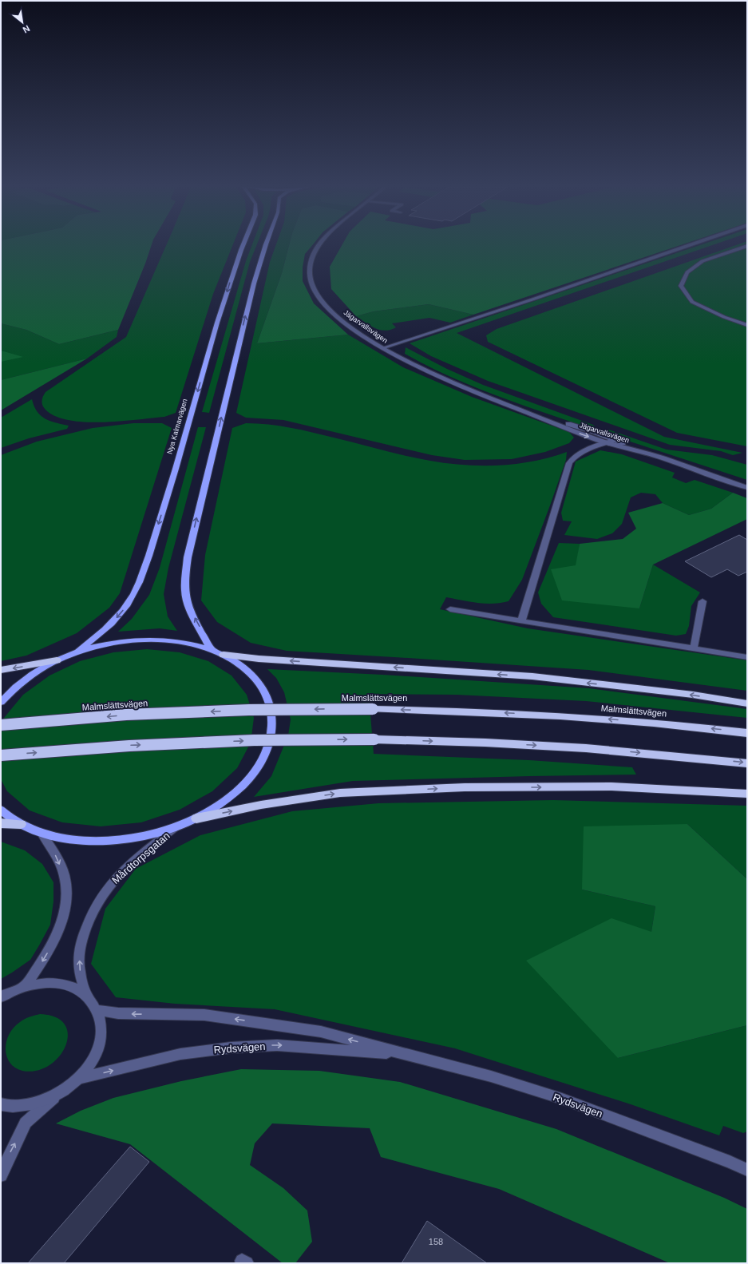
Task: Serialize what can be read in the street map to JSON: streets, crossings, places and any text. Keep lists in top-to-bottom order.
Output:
{
  "streets": {
    "highway": ["Malmslättsvägen"],
    "main road": ["Nya Kalmarvägen"],
    "street": ["Jägarvallsvägen", "Mårdtorpsgatan", "Rydsvägen"]
  },
  "crossings": [
    ["Nya Kalmarvägen", "Mårdtorpsgatan"]
  ],
  "one_way": ["Mårdtorpsgatan"],
  "house_numbers": ["158"],
  "north": "bottom right"
}
